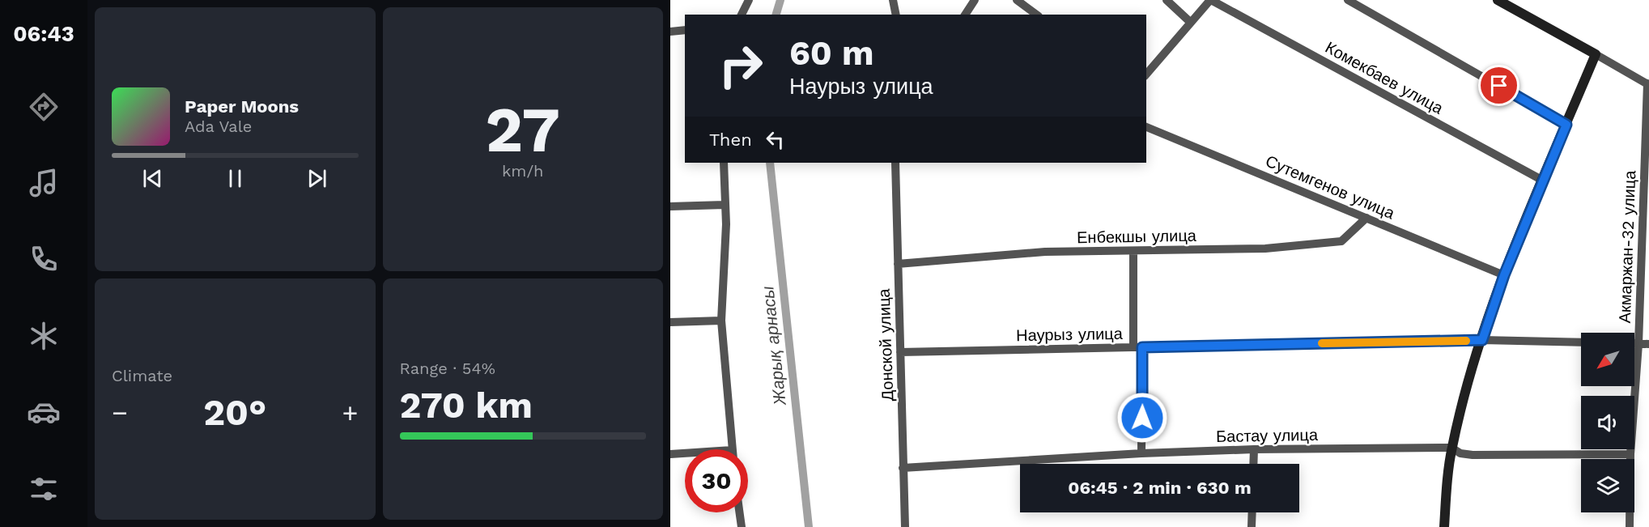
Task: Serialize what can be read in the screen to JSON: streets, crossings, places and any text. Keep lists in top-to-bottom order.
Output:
{
  "streets": {
    "street": [
      "Комекбаев улица",
      "Сутемгенов улица",
      "Енбекшы улица",
      "Акмаржан-32 улица",
      "Наурыз улица",
      "Донской улица",
      "Бастау улица"
    ]
  },
  "crossings": [
    ["Сутемгенов улица", "Енбекшы улица"],
    ["Енбекшы улица", "Донской улица"],
    ["Акмаржан-32 улица", "Бастау улица"],
    ["Наурыз улица", "Донской улица"],
    ["Донской улица", "Бастау улица"]
  ],
  "water": ["Жарық арнасы"],
  "north": "bottom left",
  "page": {
    "tabs": "06:43",
    "tile": [
      ["27", "km/h"],
      "Climate",
      ["Range · 54%", "270 km"]
    ],
    "turn": ["60 m", "Наурыз улица"],
    "song": ["Paper Moons", "Ada Vale"],
    "then": "Then",
    "heat": ["−", "20°", "+"],
    "limit": "30",
    "trip": "06:45 · 2 min · 630 m"
  }
}
